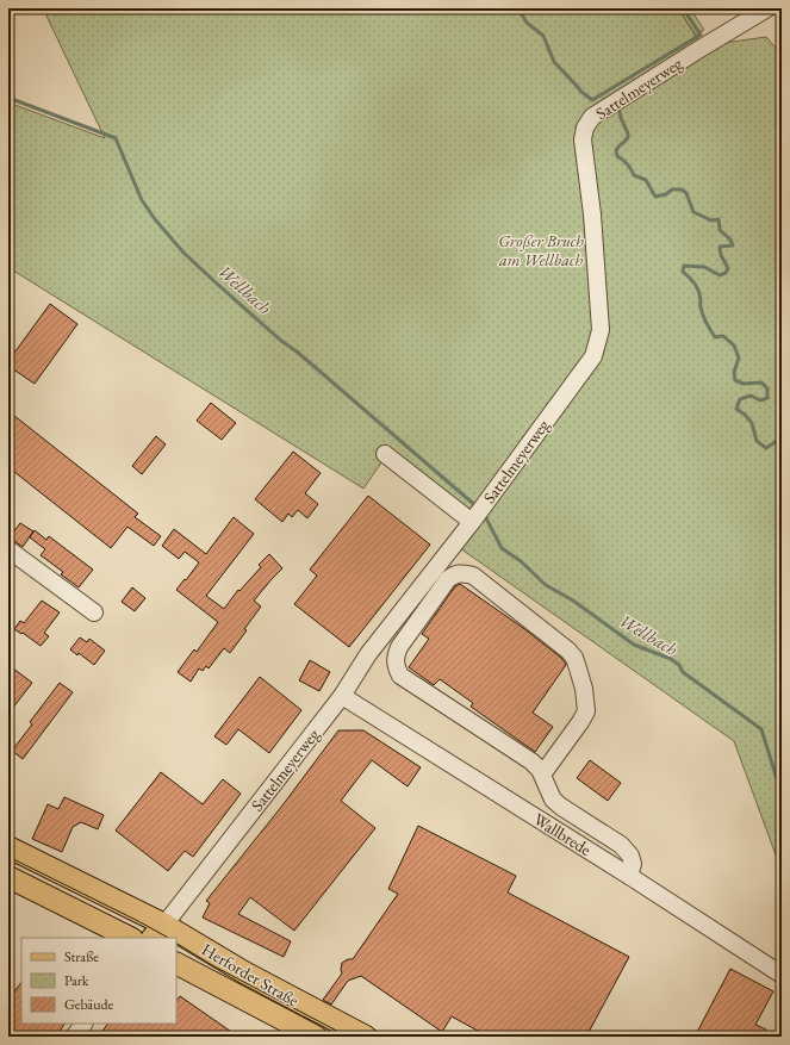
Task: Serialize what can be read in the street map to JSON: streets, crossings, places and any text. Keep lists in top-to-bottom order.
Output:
{
  "streets": {
    "main road": ["Herforder Straße"],
    "street": ["Sattelmeyerweg", "Wallbrede"]
  },
  "crossings": [
    ["Sattelmeyerweg", "Wallbrede"],
    ["Sattelmeyerweg", "Herforder Straße"]
  ],
  "water": ["Wellbach"],
  "parks": ["Großer Bruch am Wellbach"],
  "legend": ["Straße", "Park", "Gebäude"]
}
